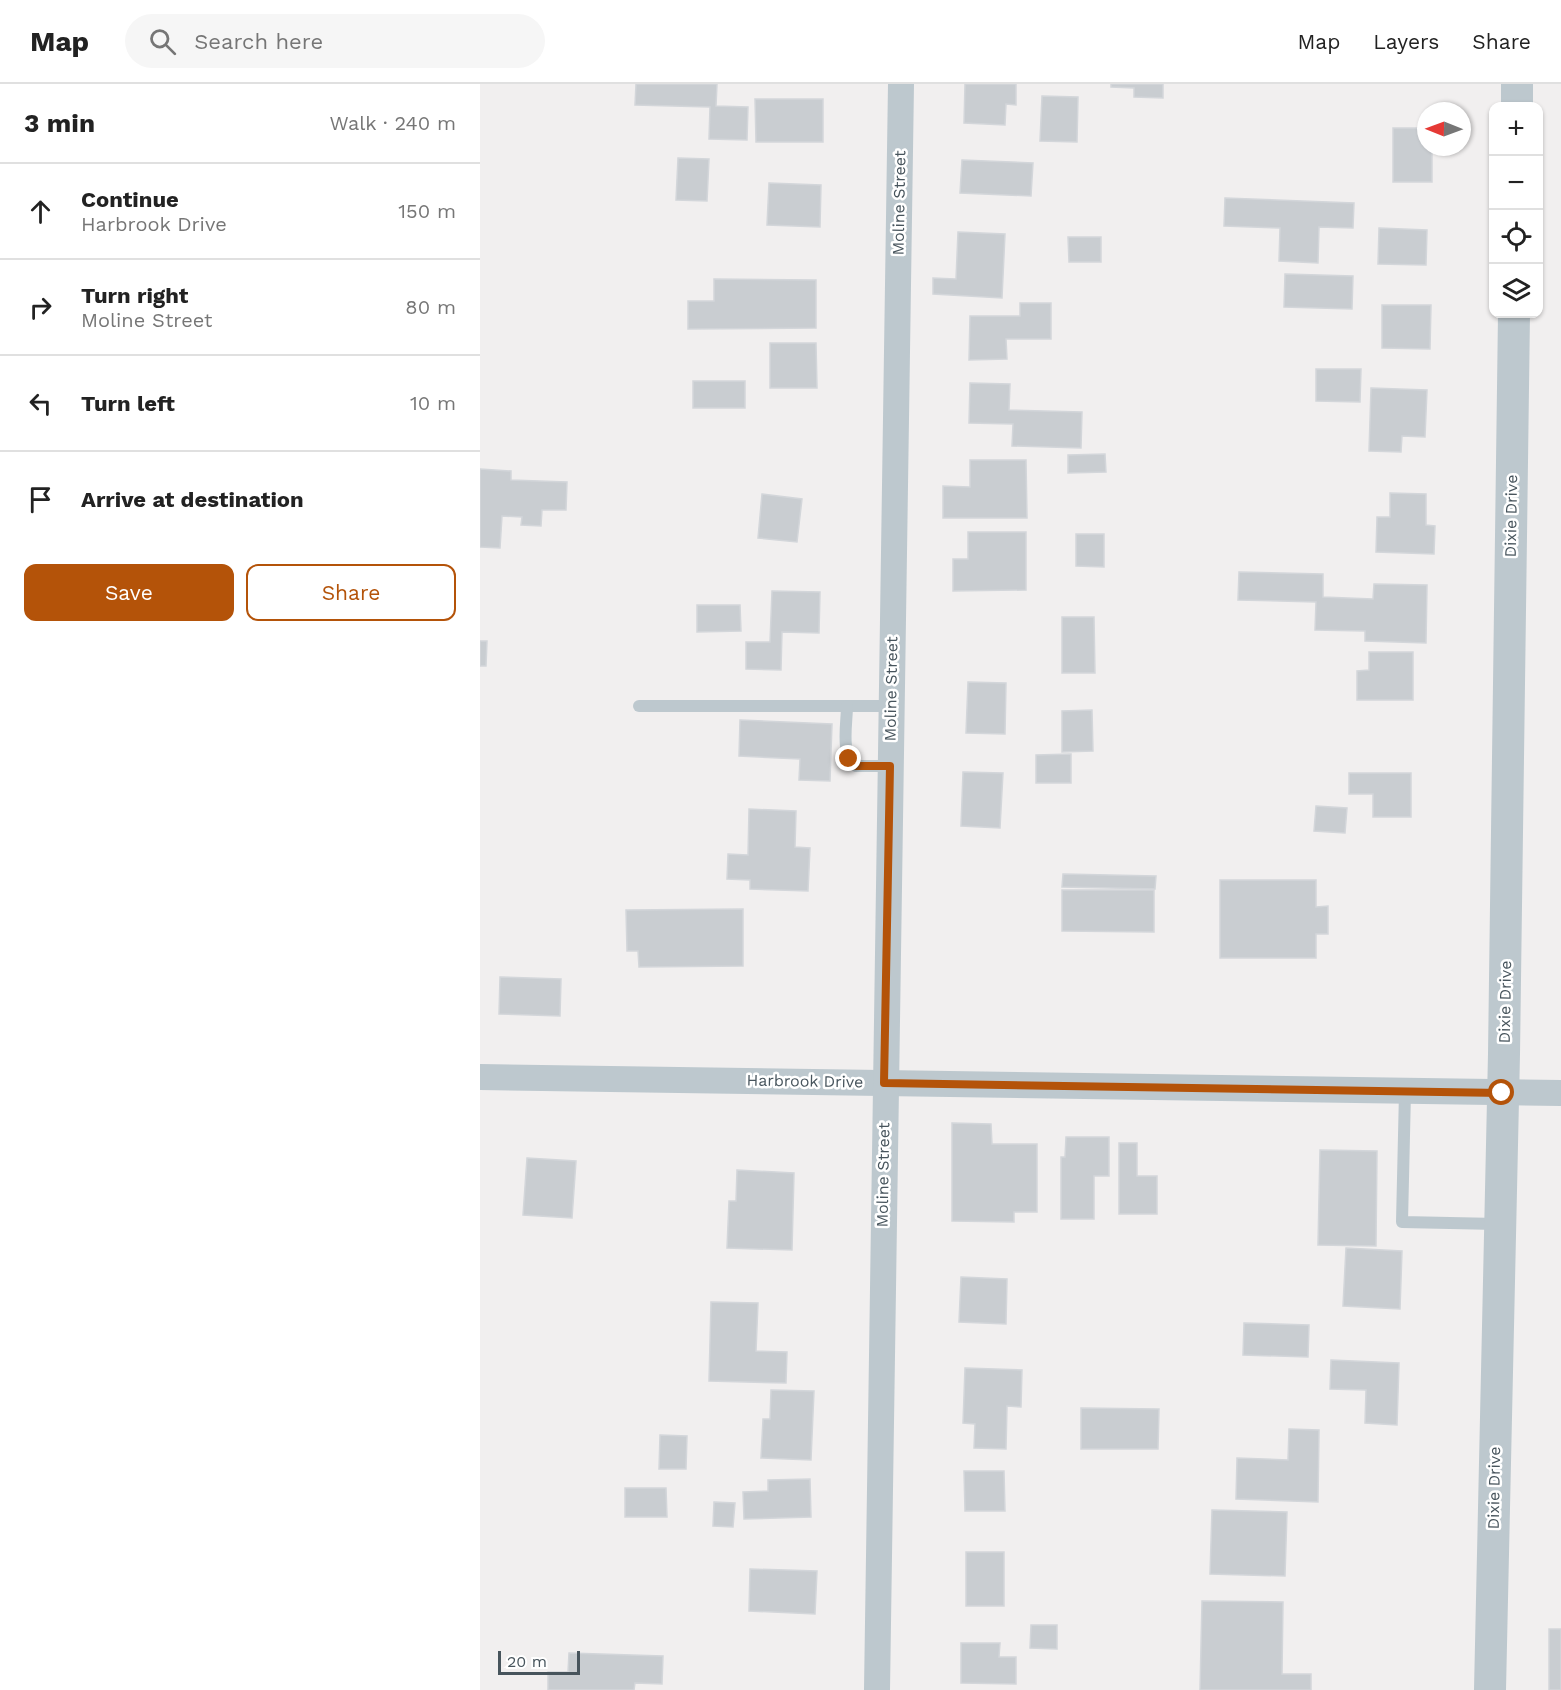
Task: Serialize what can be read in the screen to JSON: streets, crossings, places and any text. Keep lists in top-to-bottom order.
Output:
{
  "streets": {
    "street": ["Moline Street", "Dixie Drive", "Harbrook Drive"]
  },
  "crossings": [
    ["Moline Street", "Harbrook Drive"],
    ["Dixie Drive", "Harbrook Drive"]
  ],
  "scale_bar": "20 m",
  "north": "left",
  "page": {
    "header": "Map",
    "search": "Search here",
    "nav": ["Map", "Layers", "Share"],
    "heading": ["3 min", "Walk · 240 m"],
    "map_buttons": ["+", "−"],
    "list": [
      ["Continue", "Harbrook Drive", "150 m"],
      ["Turn right", "Moline Street", "80 m"],
      ["Turn left", "10 m"],
      "Arrive at destination"
    ],
    "buttons": ["Save", "Share"],
    "scale": "20 m"
  }
}
